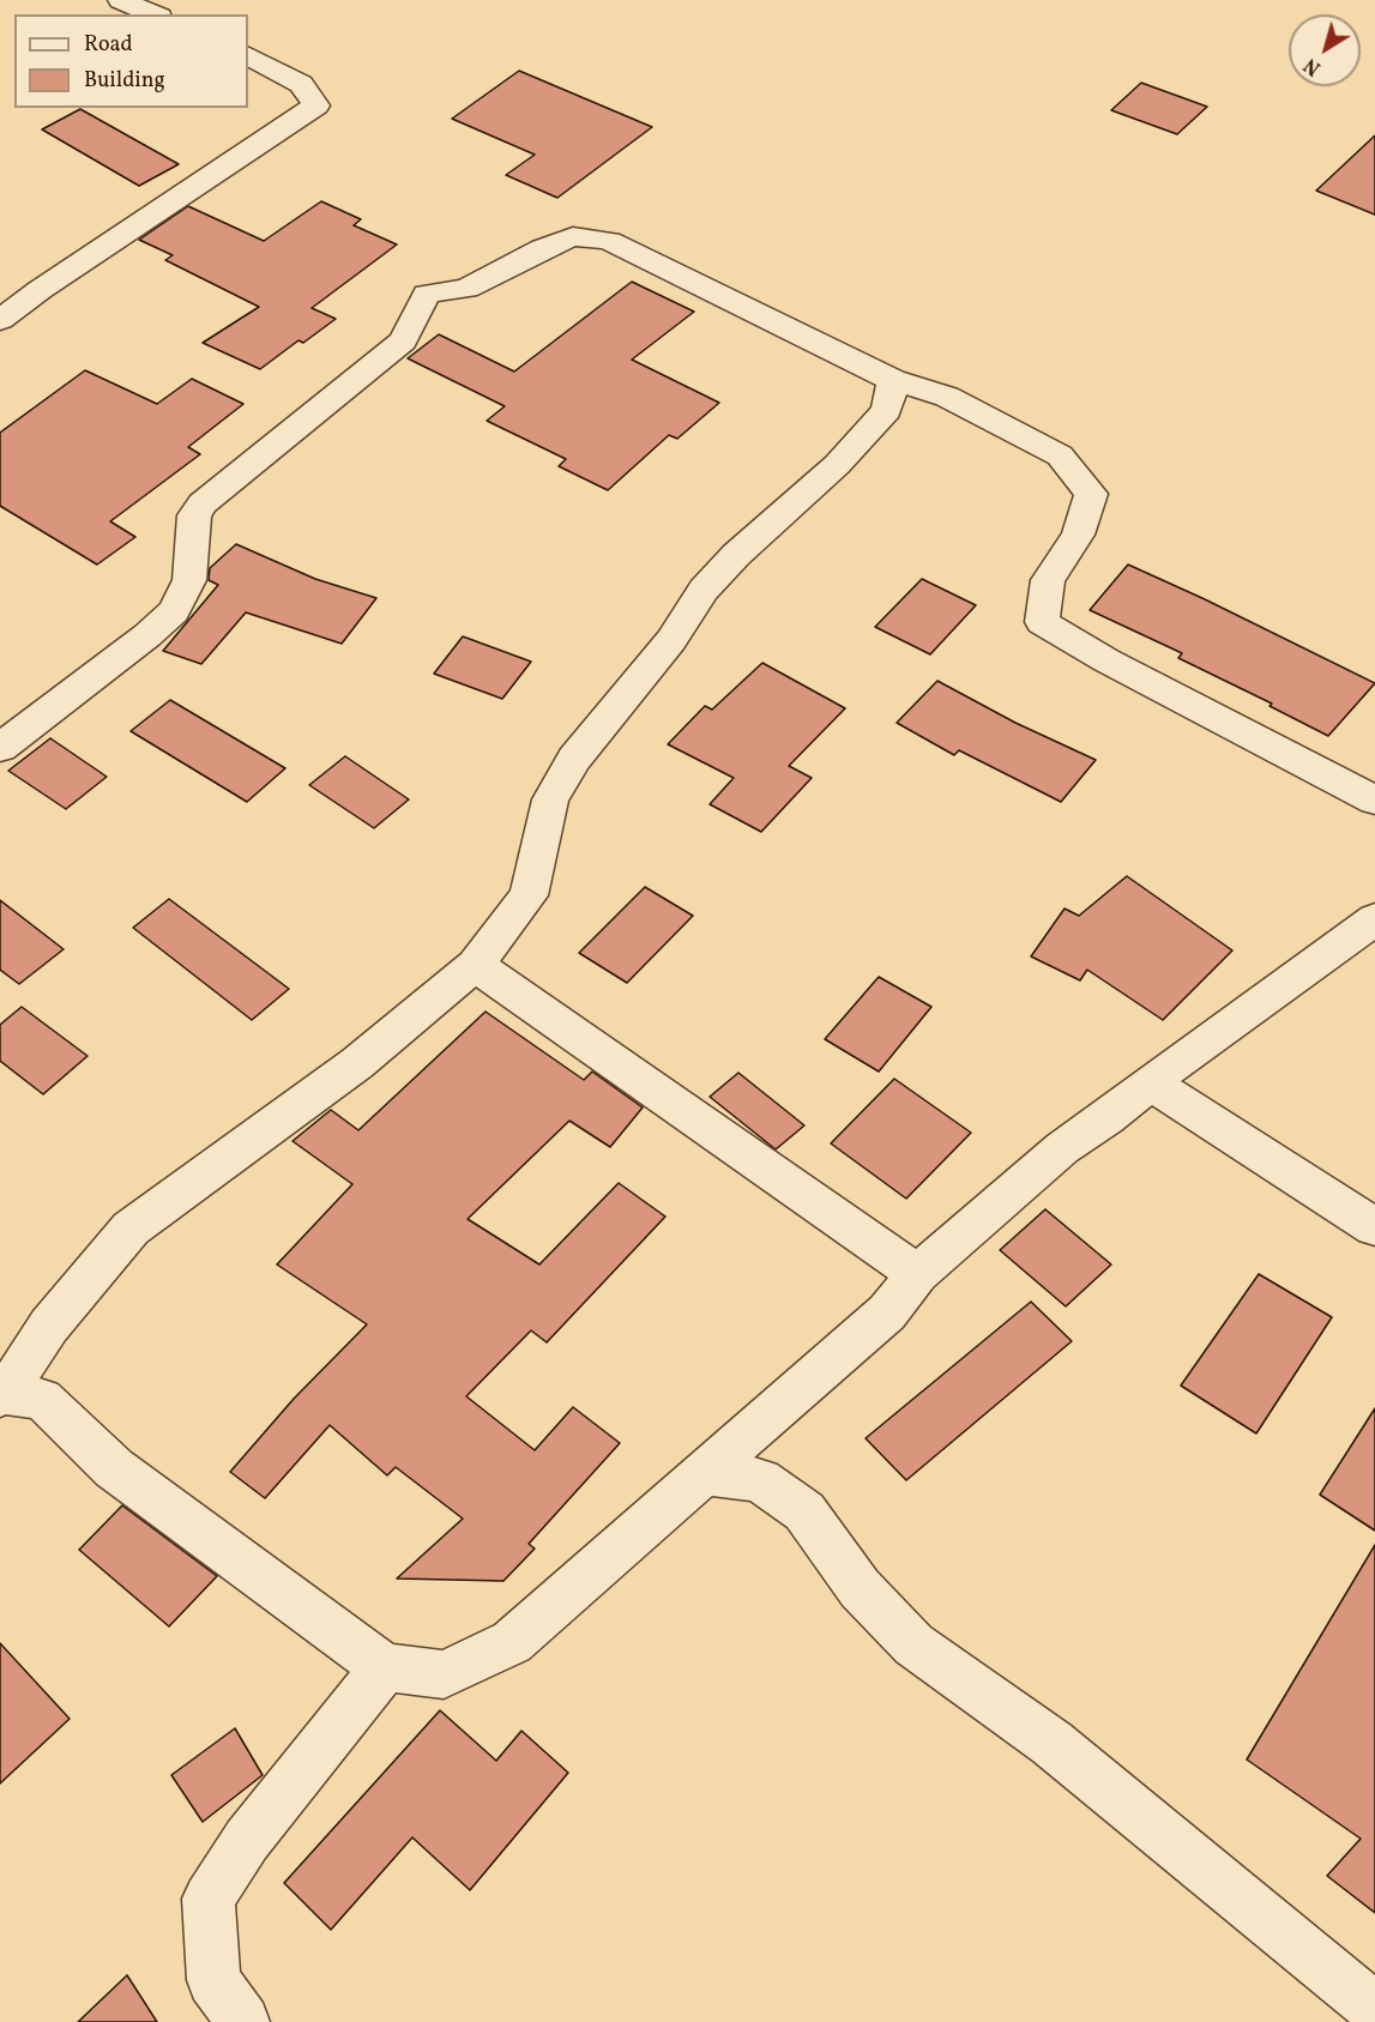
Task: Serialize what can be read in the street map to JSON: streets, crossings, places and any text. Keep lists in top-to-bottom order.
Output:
{
  "legend": ["Road", "Building"],
  "north": "bottom left"
}
